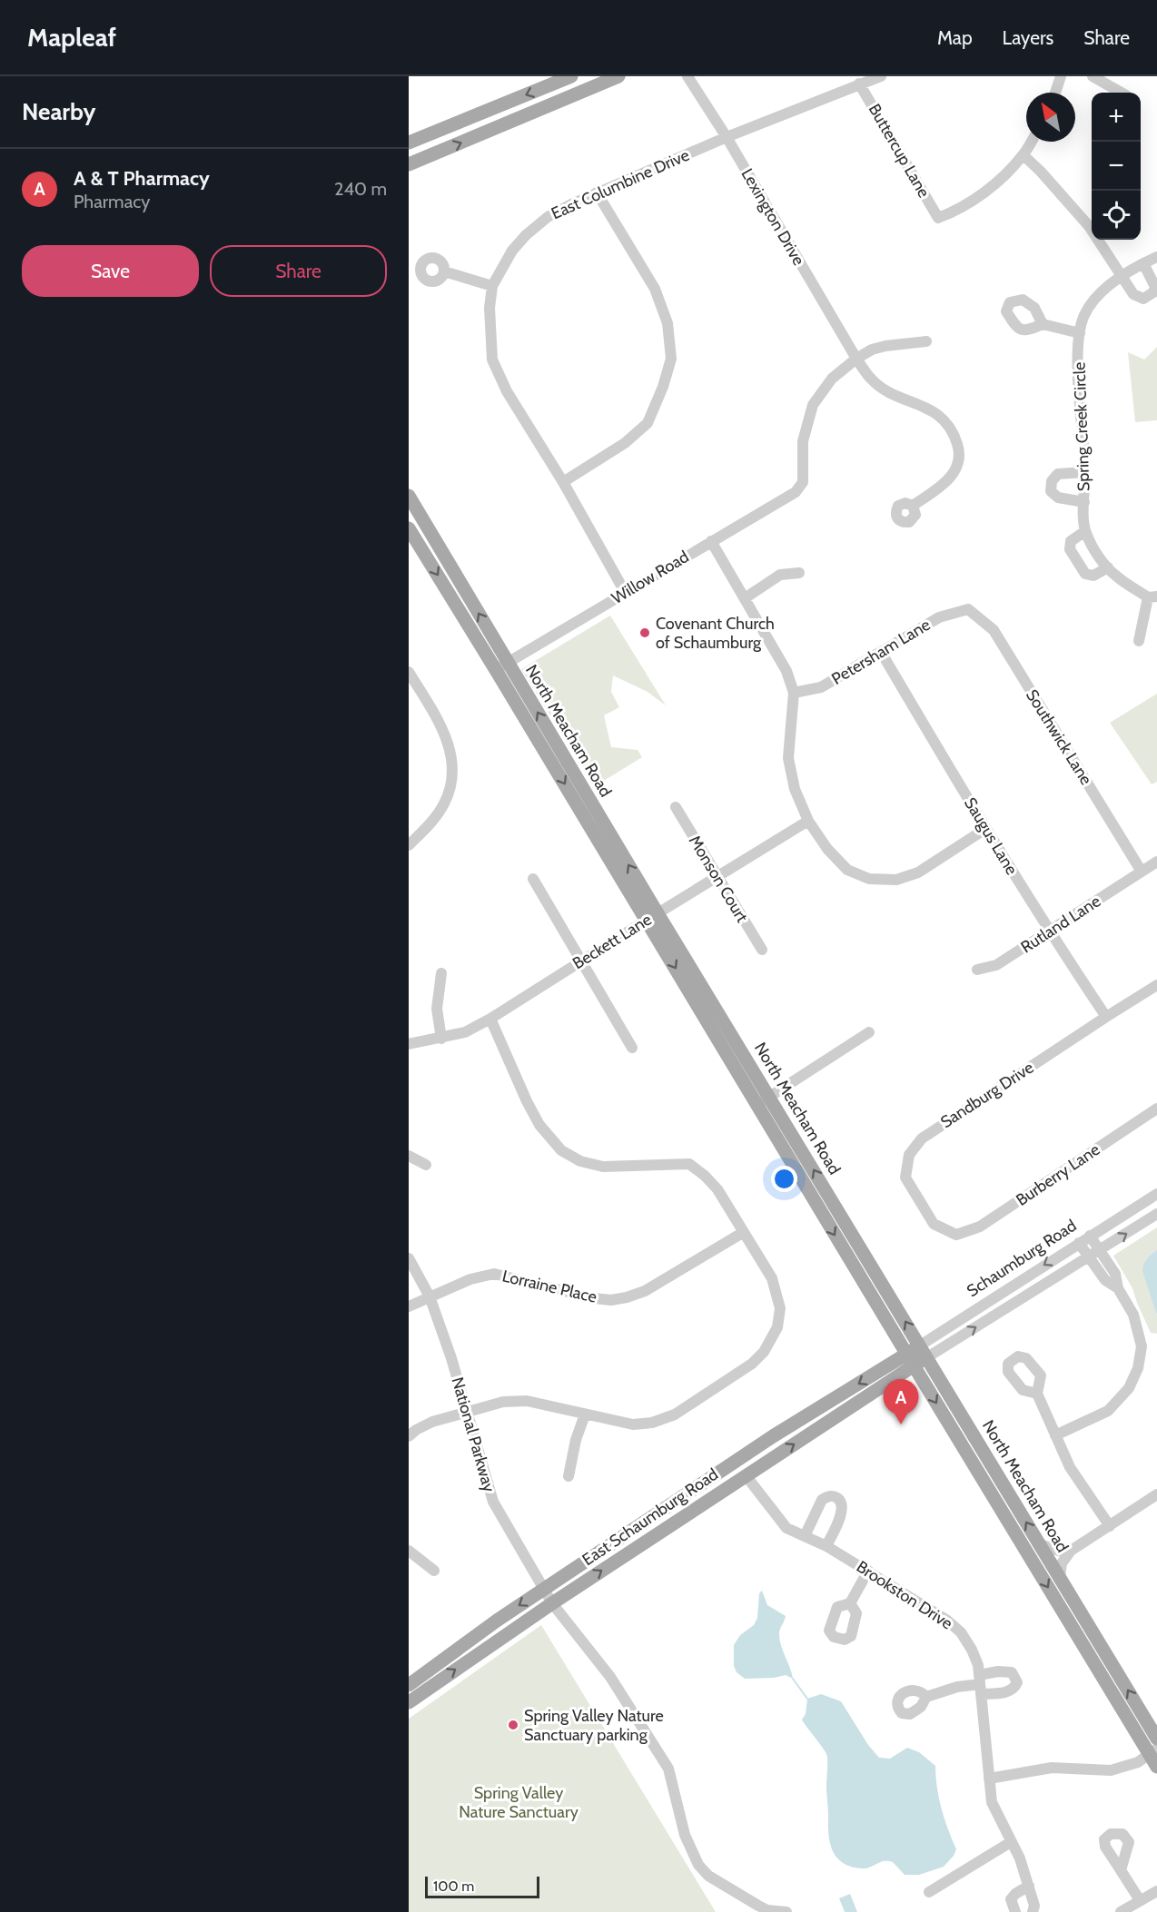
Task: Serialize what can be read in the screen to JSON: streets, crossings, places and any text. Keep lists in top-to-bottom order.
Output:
{
  "streets": {
    "main road": ["North Meacham Road", "Schaumburg Road", "East Schaumburg Road"],
    "street": [
      "Buttercup Lane",
      "East Columbine Drive",
      "Lexington Drive",
      "Spring Creek Circle",
      "Willow Road",
      "Petersham Lane",
      "Southwick Lane",
      "Saugus Lane",
      "Monson Court",
      "Rutland Lane",
      "Beckett Lane",
      "Sandburg Drive",
      "Burberry Lane",
      "Lorraine Place",
      "National Parkway",
      "Brookston Drive"
    ]
  },
  "crossings": [
    ["Buttercup Lane", "East Columbine Drive"],
    ["East Columbine Drive", "Lexington Drive"],
    ["East Columbine Drive", "Willow Road"],
    ["Lexington Drive", "Willow Road"],
    ["Willow Road", "North Meacham Road"],
    ["Petersham Lane", "Southwick Lane"],
    ["Petersham Lane", "Saugus Lane"],
    ["North Meacham Road", "Beckett Lane"],
    ["North Meacham Road", "Schaumburg Road"],
    ["North Meacham Road", "East Schaumburg Road"],
    ["Southwick Lane", "Rutland Lane"],
    ["Saugus Lane", "Rutland Lane"],
    ["Saugus Lane", "Sandburg Drive"],
    ["Monson Court", "Beckett Lane"],
    ["Sandburg Drive", "Burberry Lane"],
    ["Schaumburg Road", "East Schaumburg Road"],
    ["Lorraine Place", "National Parkway"],
    ["National Parkway", "East Schaumburg Road"],
    ["East Schaumburg Road", "Brookston Drive"]
  ],
  "parks": ["Spring Valley Nature Sanctuary"],
  "places": ["Covenant Church of Schaumburg", "Spring Valley Nature Sanctuary parking"],
  "scale_bar": "100 m",
  "north": "top left",
  "page": {
    "header": "Mapleaf",
    "nav": ["Map", "Layers", "Share"],
    "heading": "Nearby",
    "map_buttons": ["+", "−"],
    "list": [
      {
        "mark": "A",
        "name": "A & T Pharmacy",
        "note": "Pharmacy",
        "value": "240 m"
      }
    ],
    "buttons": ["Save", "Share"],
    "pins": "A",
    "scale": "100 m"
  }
}
